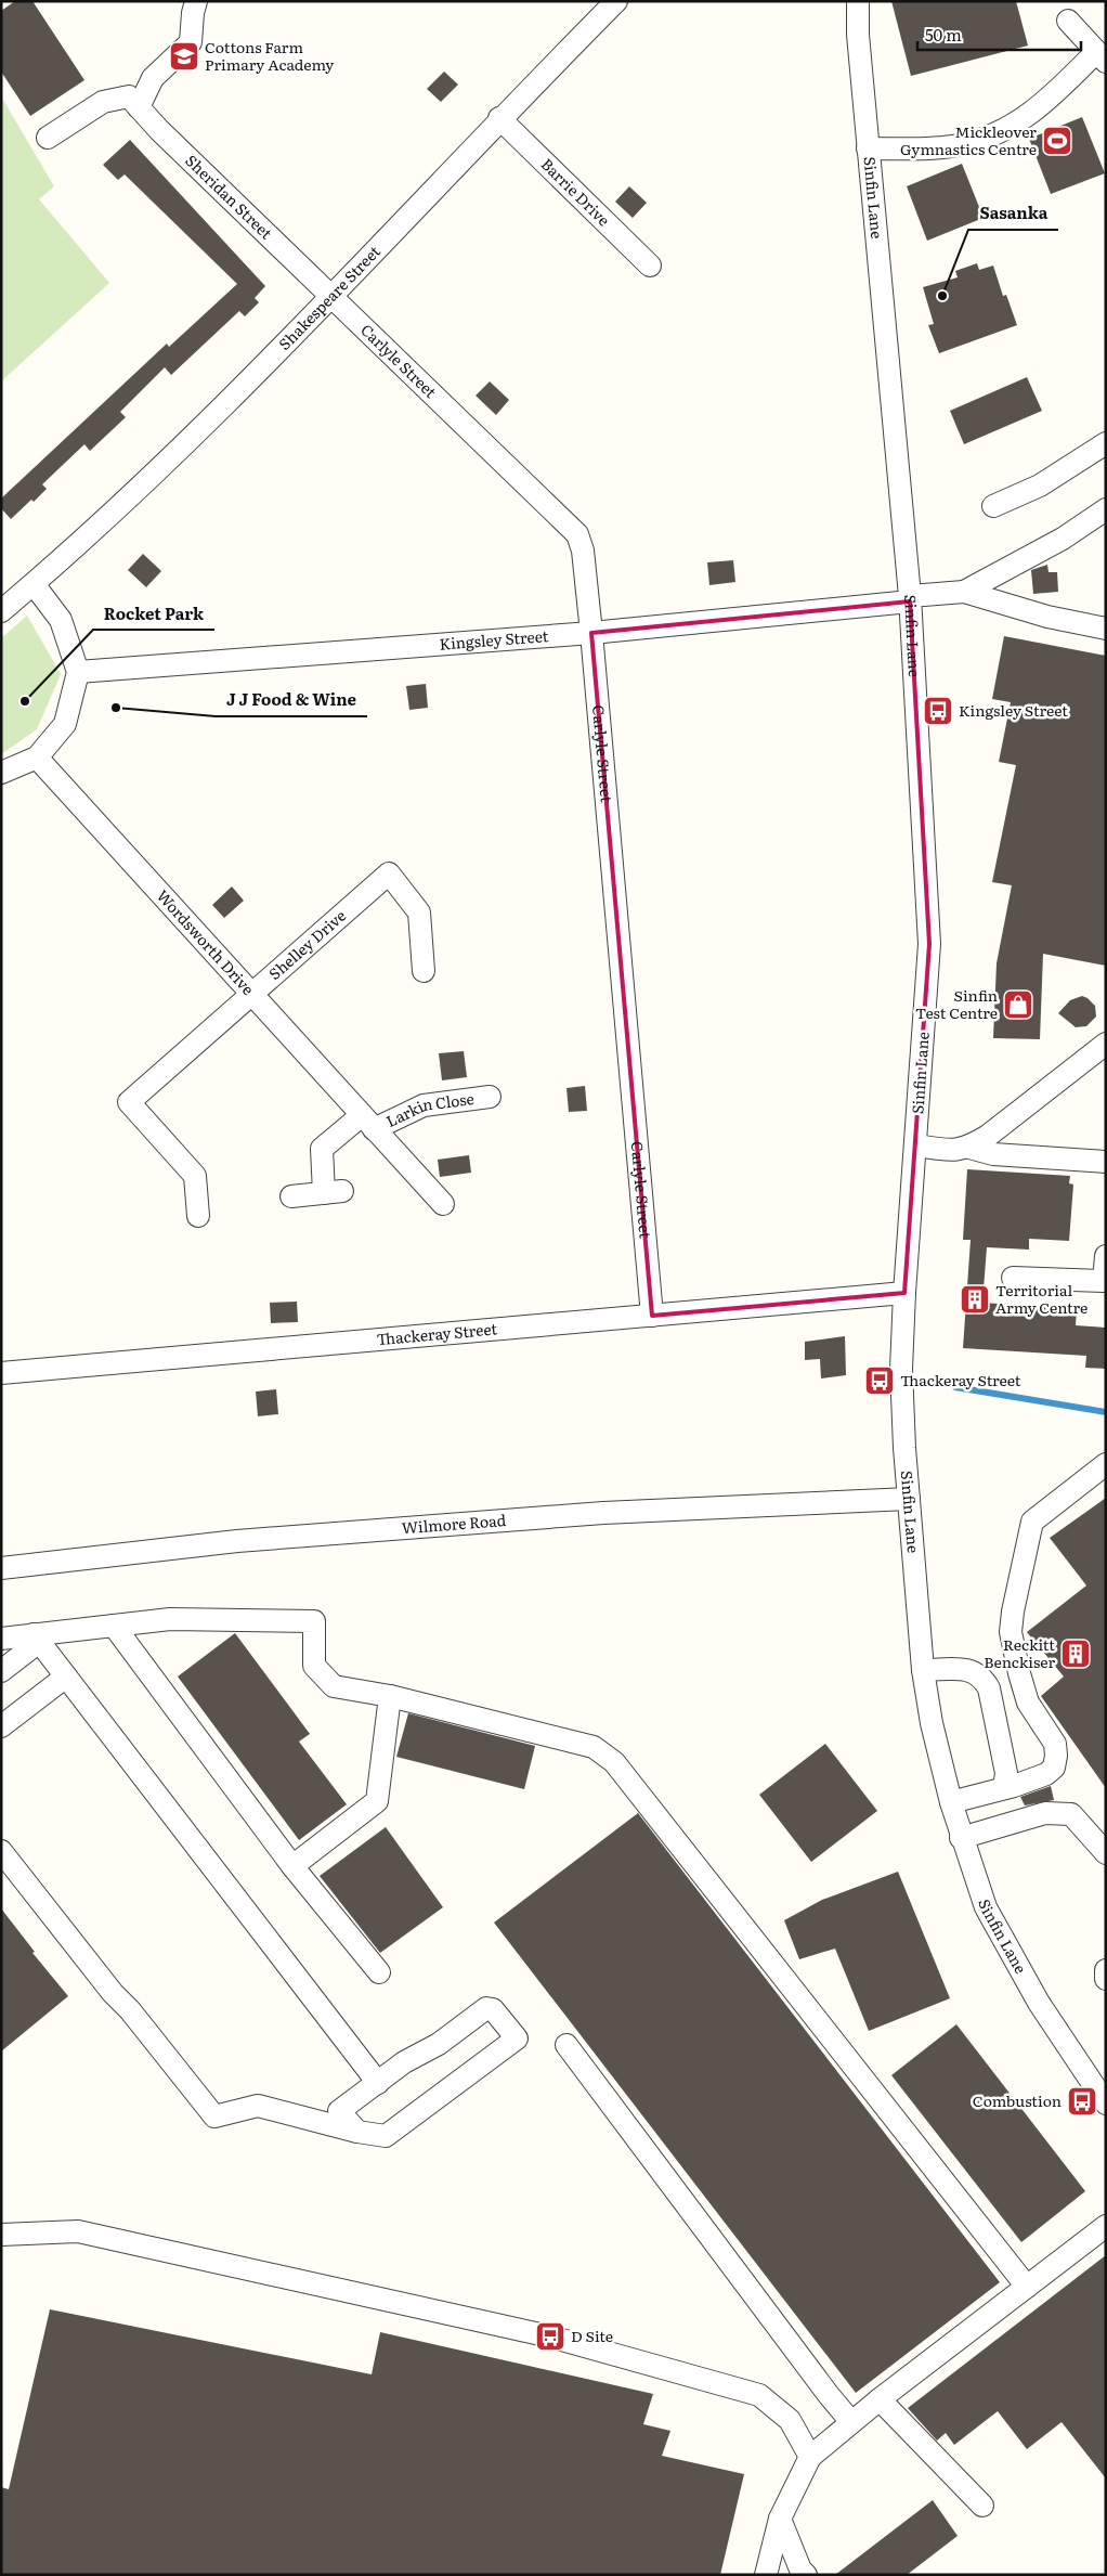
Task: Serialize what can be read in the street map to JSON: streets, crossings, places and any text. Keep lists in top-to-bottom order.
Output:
{
  "streets": {
    "street": [
      "Barrie Drive",
      "Sheridan Street",
      "Sinfin Lane",
      "Shakespeare Street",
      "Carlyle Street",
      "Kingsley Street",
      "Wordsworth Drive",
      "Shelley Drive",
      "Larkin Close",
      "Thackeray Street",
      "Wilmore Road"
    ]
  },
  "crossings": [
    ["Barrie Drive", "Shakespeare Street"],
    ["Sheridan Street", "Shakespeare Street"],
    ["Sheridan Street", "Carlyle Street"],
    ["Sinfin Lane", "Kingsley Street"],
    ["Sinfin Lane", "Thackeray Street"],
    ["Sinfin Lane", "Wilmore Road"],
    ["Shakespeare Street", "Carlyle Street"],
    ["Carlyle Street", "Kingsley Street"],
    ["Carlyle Street", "Thackeray Street"],
    ["Wordsworth Drive", "Shelley Drive"],
    ["Wordsworth Drive", "Larkin Close"]
  ],
  "places": {
    "school or university": ["Cottons Farm Primary Academy"],
    "sports": ["Mickleover Gymnastics Centre"],
    "other": ["Sasanka", "Rocket Park", "J J Food & Wine"],
    "bus stop": [
      "Kingsley Street",
      "Thackeray Street",
      "Combustion",
      "D Site"
    ],
    "shop": ["Sinfin Test Centre"],
    "building": ["Territorial Army Centre", "Reckitt Benckiser"]
  },
  "scale_bar": "50 m"
}
